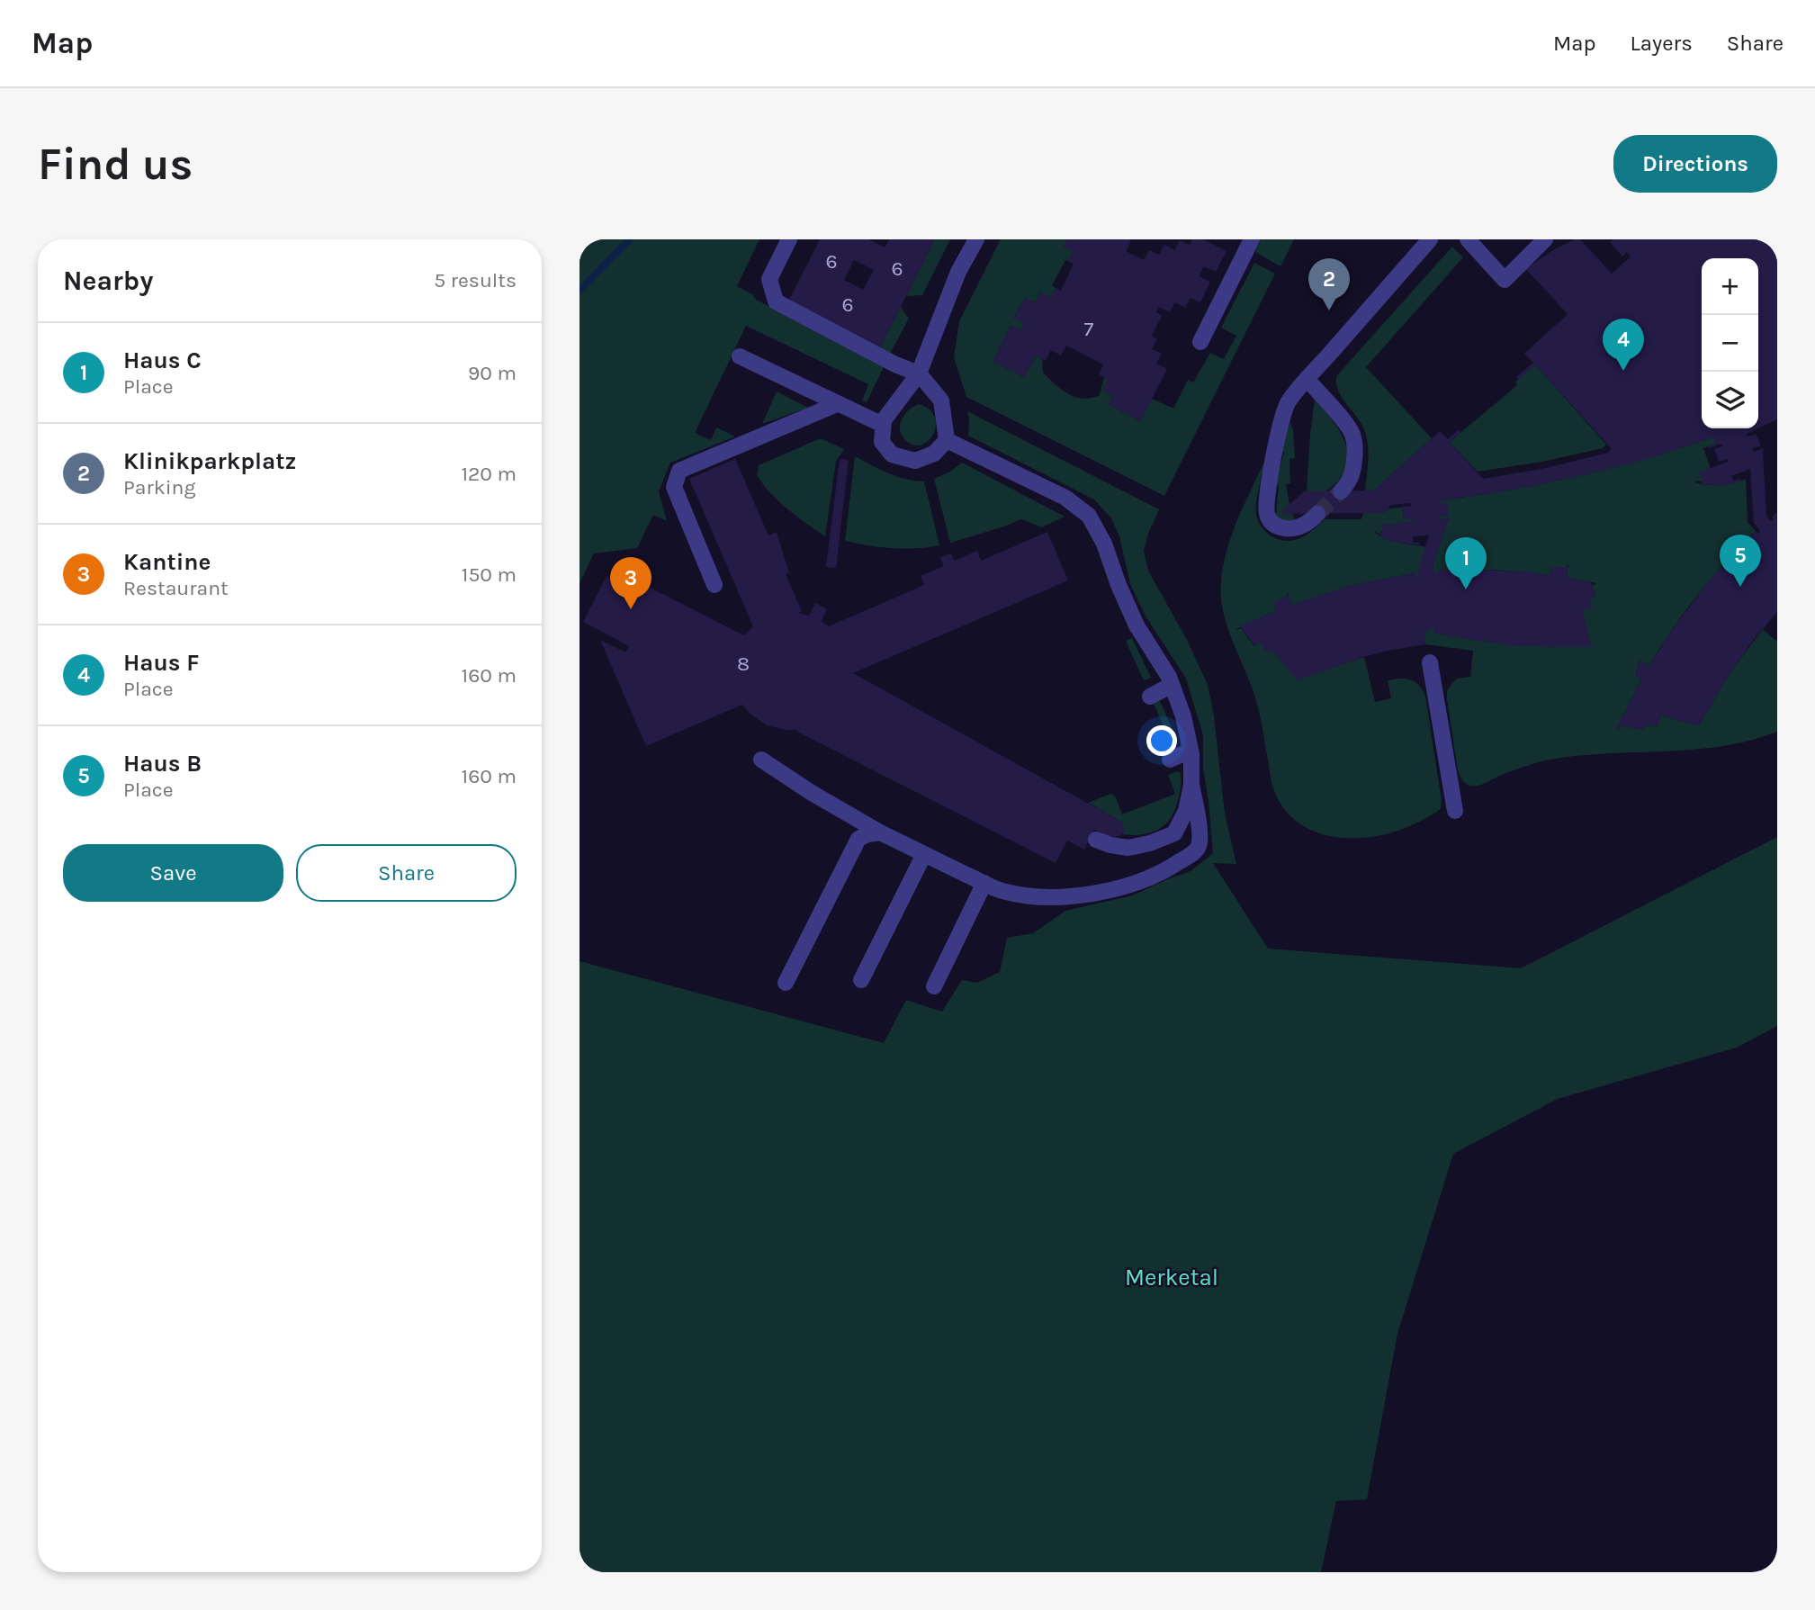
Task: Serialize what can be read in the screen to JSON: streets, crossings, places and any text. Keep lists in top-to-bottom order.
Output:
{
  "parks": ["Merketal"],
  "house_numbers": [
    "6",
    "6",
    "6",
    "7",
    "8"
  ],
  "page": {
    "header": "Map",
    "nav": ["Map", "Layers", "Share"],
    "buttons": [
      "Directions",
      ["Save", "Share"]
    ],
    "title": "Find us",
    "heading": ["Nearby", "5 results"],
    "map_buttons": ["+", "−"],
    "pins": [
      "2",
      "4",
      "5",
      "1",
      "3"
    ],
    "list": [
      {
        "mark": "1",
        "name": "Haus C",
        "note": "Place",
        "value": "90 m"
      },
      {
        "mark": "2",
        "name": "Klinikparkplatz",
        "note": "Parking",
        "value": "120 m"
      },
      {
        "mark": "3",
        "name": "Kantine",
        "note": "Restaurant",
        "value": "150 m"
      },
      {
        "mark": "4",
        "name": "Haus F",
        "note": "Place",
        "value": "160 m"
      },
      {
        "mark": "5",
        "name": "Haus B",
        "note": "Place",
        "value": "160 m"
      }
    ]
  }
}
